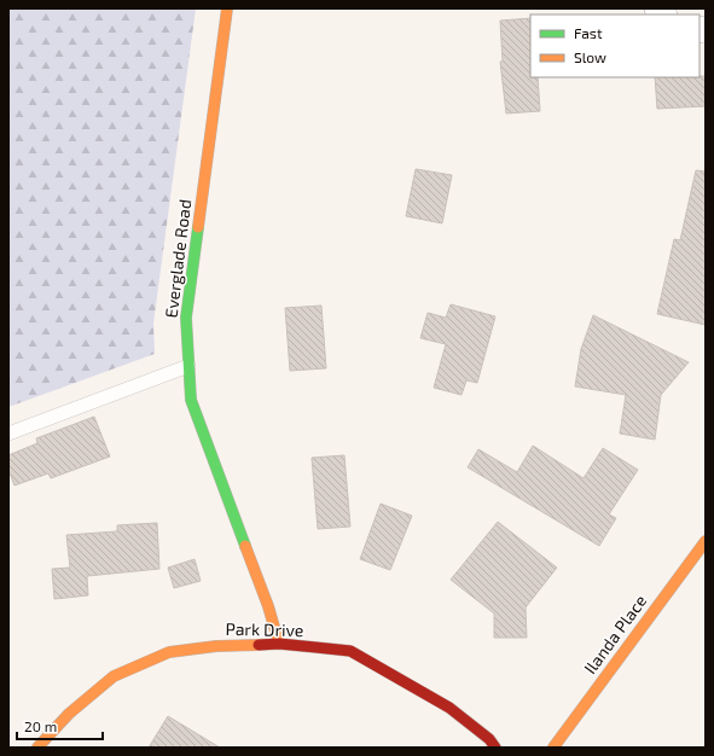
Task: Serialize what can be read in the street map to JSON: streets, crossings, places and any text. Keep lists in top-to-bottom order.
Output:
{
  "streets": {
    "street": ["Everglade Road", "Park Drive", "Ilanda Place"]
  },
  "crossings": [
    ["Everglade Road", "Park Drive"]
  ],
  "legend": ["Fast", "Slow"],
  "scale_bar": "20 m"
}
